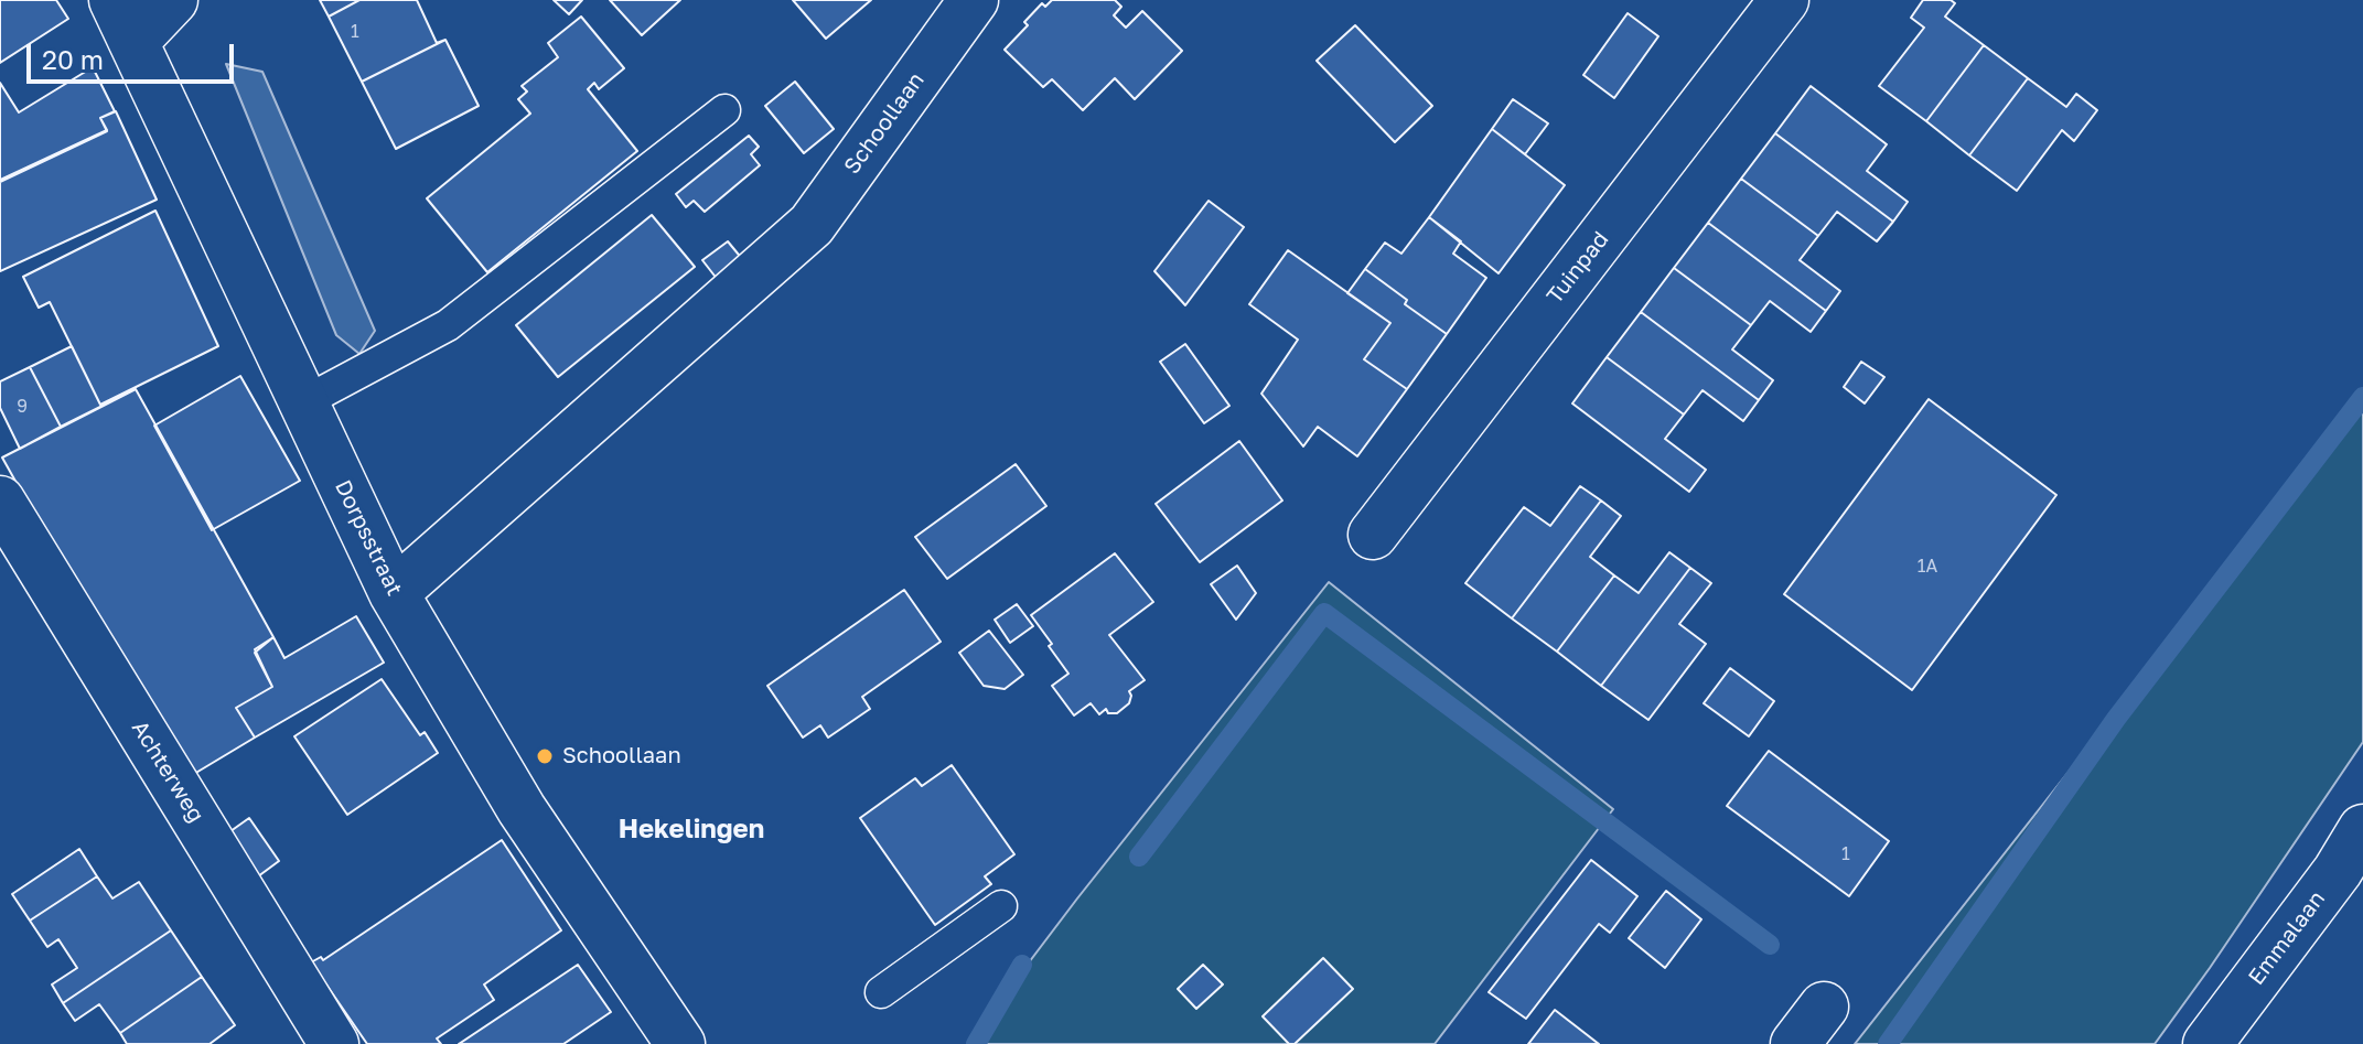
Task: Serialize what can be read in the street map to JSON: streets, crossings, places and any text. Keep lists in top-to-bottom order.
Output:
{
  "streets": {
    "street": [
      "Schoollaan",
      "Tuinpad",
      "Dorpsstraat",
      "Achterweg",
      "Emmalaan"
    ]
  },
  "crossings": [
    ["Schoollaan", "Dorpsstraat"]
  ],
  "districts": ["Hekelingen"],
  "places": ["Schoollaan"],
  "house_numbers": [
    "1",
    "9",
    "1A",
    "1"
  ],
  "scale_bar": "20 m"
}
